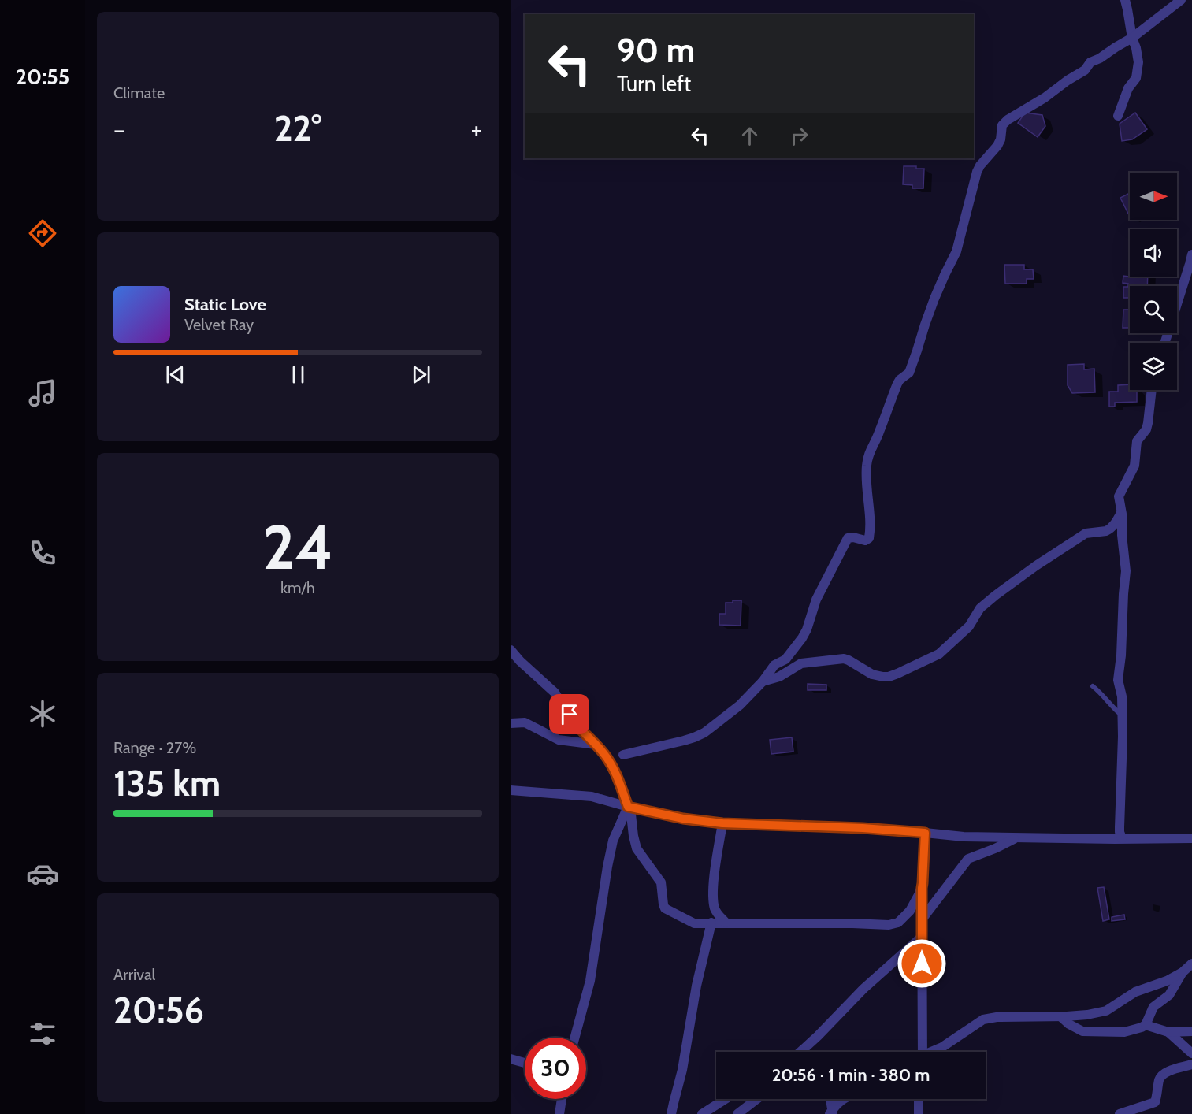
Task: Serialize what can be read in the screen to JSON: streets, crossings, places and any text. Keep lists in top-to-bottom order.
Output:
{
  "north": "right",
  "page": {
    "tabs": "20:55",
    "tile": [
      "Climate",
      ["24", "km/h"],
      ["Range · 27%", "135 km"],
      ["Arrival", "20:56"]
    ],
    "turn": ["90 m", "Turn left"],
    "heat": ["−", "22°", "+"],
    "song": ["Static Love", "Velvet Ray"],
    "limit": "30",
    "trip": "20:56 · 1 min · 380 m"
  }
}
